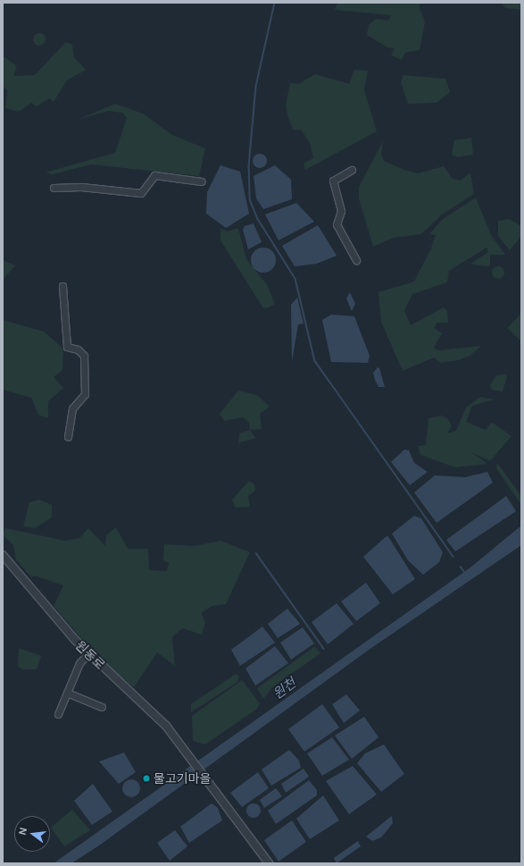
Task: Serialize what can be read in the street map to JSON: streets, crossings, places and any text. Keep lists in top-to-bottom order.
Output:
{
  "streets": {
    "street": ["원동로"]
  },
  "water": ["원천"],
  "places": ["물고기마을"],
  "north": "left"
}
